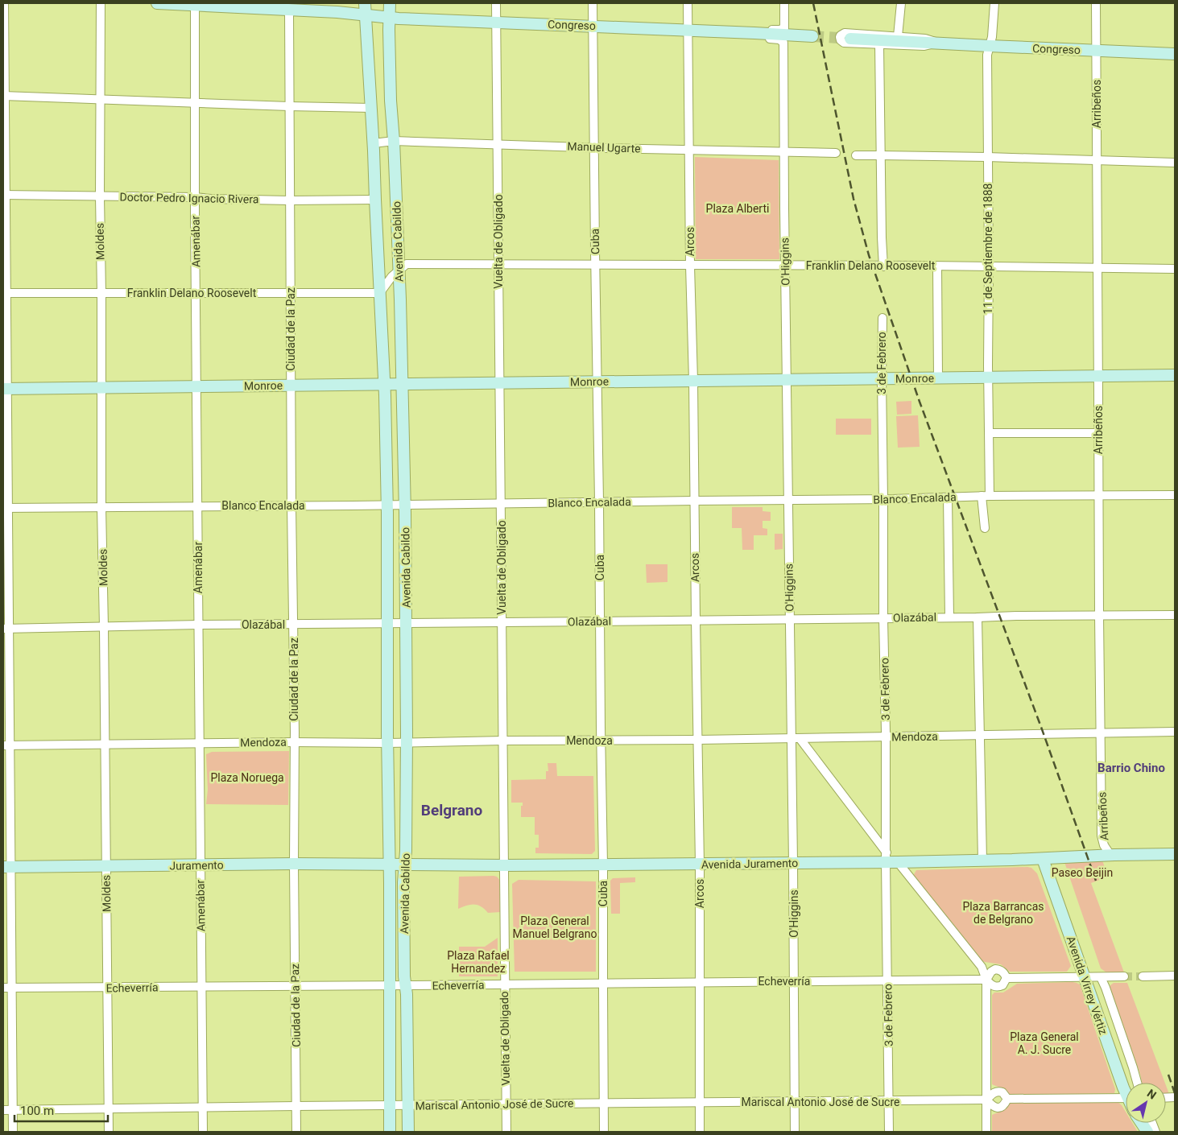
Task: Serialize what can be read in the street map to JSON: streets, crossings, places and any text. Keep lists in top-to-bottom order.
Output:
{
  "streets": {
    "main road": [
      "Congreso",
      "Avenida Cabildo",
      "Monroe",
      "Avenida Juramento",
      "Juramento",
      "Avenida Virrey Vértiz"
    ],
    "street": [
      "Arribeños",
      "Manuel Ugarte",
      "Doctor Pedro Ignacio Rivera",
      "Moldes",
      "Amenábar",
      "Vuelta de Obligado",
      "Cuba",
      "Arcos",
      "11 de Septiembre de 1888",
      "O'Higgins",
      "Franklin Delano Roosevelt",
      "Ciudad de la Paz",
      "3 de Febrero",
      "Blanco Encalada",
      "Olazábal",
      "Mendoza",
      "Echeverría",
      "Mariscal Antonio José de Sucre"
    ]
  },
  "crossings": [
    ["Congreso", "Arribeños"],
    ["Congreso", "Amenábar"],
    ["Congreso", "Avenida Cabildo"],
    ["Congreso", "Vuelta de Obligado"],
    ["Congreso", "Cuba"],
    ["Congreso", "Arcos"],
    ["Congreso", "11 de Septiembre de 1888"],
    ["Congreso", "O'Higgins"],
    ["Congreso", "Ciudad de la Paz"],
    ["Arribeños", "Franklin Delano Roosevelt"],
    ["Arribeños", "Monroe"],
    ["Arribeños", "Blanco Encalada"],
    ["Arribeños", "Olazábal"],
    ["Arribeños", "Mendoza"],
    ["Arribeños", "Avenida Juramento"],
    ["Manuel Ugarte", "Avenida Cabildo"],
    ["Manuel Ugarte", "Vuelta de Obligado"],
    ["Manuel Ugarte", "Cuba"],
    ["Manuel Ugarte", "Arcos"],
    ["Manuel Ugarte", "O'Higgins"],
    ["Doctor Pedro Ignacio Rivera", "Moldes"],
    ["Doctor Pedro Ignacio Rivera", "Amenábar"],
    ["Doctor Pedro Ignacio Rivera", "Avenida Cabildo"],
    ["Doctor Pedro Ignacio Rivera", "Ciudad de la Paz"],
    ["Moldes", "Franklin Delano Roosevelt"],
    ["Moldes", "Monroe"],
    ["Moldes", "Blanco Encalada"],
    ["Moldes", "Olazábal"],
    ["Moldes", "Mendoza"],
    ["Moldes", "Juramento"],
    ["Moldes", "Echeverría"],
    ["Moldes", "Mariscal Antonio José de Sucre"],
    ["Amenábar", "Franklin Delano Roosevelt"],
    ["Amenábar", "Monroe"],
    ["Amenábar", "Blanco Encalada"],
    ["Amenábar", "Olazábal"],
    ["Amenábar", "Mendoza"],
    ["Amenábar", "Juramento"],
    ["Amenábar", "Echeverría"],
    ["Amenábar", "Mariscal Antonio José de Sucre"],
    ["Avenida Cabildo", "Franklin Delano Roosevelt"],
    ["Avenida Cabildo", "Monroe"],
    ["Avenida Cabildo", "Blanco Encalada"],
    ["Avenida Cabildo", "Olazábal"],
    ["Avenida Cabildo", "Mendoza"],
    ["Avenida Cabildo", "Avenida Juramento"],
    ["Avenida Cabildo", "Juramento"],
    ["Avenida Cabildo", "Echeverría"],
    ["Avenida Cabildo", "Mariscal Antonio José de Sucre"],
    ["Vuelta de Obligado", "Franklin Delano Roosevelt"],
    ["Vuelta de Obligado", "Monroe"],
    ["Vuelta de Obligado", "Blanco Encalada"],
    ["Vuelta de Obligado", "Olazábal"],
    ["Vuelta de Obligado", "Mendoza"],
    ["Vuelta de Obligado", "Avenida Juramento"],
    ["Vuelta de Obligado", "Echeverría"],
    ["Vuelta de Obligado", "Mariscal Antonio José de Sucre"],
    ["Cuba", "Franklin Delano Roosevelt"],
    ["Cuba", "Monroe"],
    ["Cuba", "Blanco Encalada"],
    ["Cuba", "Olazábal"],
    ["Cuba", "Mendoza"],
    ["Cuba", "Avenida Juramento"],
    ["Cuba", "Echeverría"],
    ["Cuba", "Mariscal Antonio José de Sucre"],
    ["Arcos", "Franklin Delano Roosevelt"],
    ["Arcos", "Monroe"],
    ["Arcos", "Blanco Encalada"],
    ["Arcos", "Olazábal"],
    ["Arcos", "Mendoza"],
    ["Arcos", "Avenida Juramento"],
    ["Arcos", "Echeverría"],
    ["Arcos", "Mariscal Antonio José de Sucre"],
    ["11 de Septiembre de 1888", "Franklin Delano Roosevelt"],
    ["11 de Septiembre de 1888", "Monroe"],
    ["11 de Septiembre de 1888", "Blanco Encalada"],
    ["O'Higgins", "Franklin Delano Roosevelt"],
    ["O'Higgins", "Monroe"],
    ["O'Higgins", "Blanco Encalada"],
    ["O'Higgins", "Olazábal"],
    ["O'Higgins", "Mendoza"],
    ["O'Higgins", "Avenida Juramento"],
    ["O'Higgins", "Echeverría"],
    ["O'Higgins", "Mariscal Antonio José de Sucre"],
    ["Franklin Delano Roosevelt", "Ciudad de la Paz"],
    ["Ciudad de la Paz", "Monroe"],
    ["Ciudad de la Paz", "Blanco Encalada"],
    ["Ciudad de la Paz", "Olazábal"],
    ["Ciudad de la Paz", "Mendoza"],
    ["Ciudad de la Paz", "Juramento"],
    ["Ciudad de la Paz", "Echeverría"],
    ["Ciudad de la Paz", "Mariscal Antonio José de Sucre"],
    ["3 de Febrero", "Monroe"],
    ["3 de Febrero", "Blanco Encalada"],
    ["3 de Febrero", "Olazábal"],
    ["3 de Febrero", "Mendoza"],
    ["3 de Febrero", "Avenida Juramento"],
    ["3 de Febrero", "Echeverría"],
    ["3 de Febrero", "Mariscal Antonio José de Sucre"],
    ["Avenida Juramento", "Juramento"],
    ["Avenida Juramento", "Avenida Virrey Vértiz"],
    ["Echeverría", "Avenida Virrey Vértiz"]
  ],
  "districts": ["Barrio Chino", "Belgrano"],
  "parks": [
    "Plaza Alberti",
    "Plaza Noruega",
    "Paseo Beijin",
    "Plaza Barrancas de Belgrano",
    "Plaza General Manuel Belgrano",
    "Plaza Rafael Hernandez",
    "Plaza General A. J. Sucre"
  ],
  "scale_bar": "100 m",
  "north": "top right"
}
